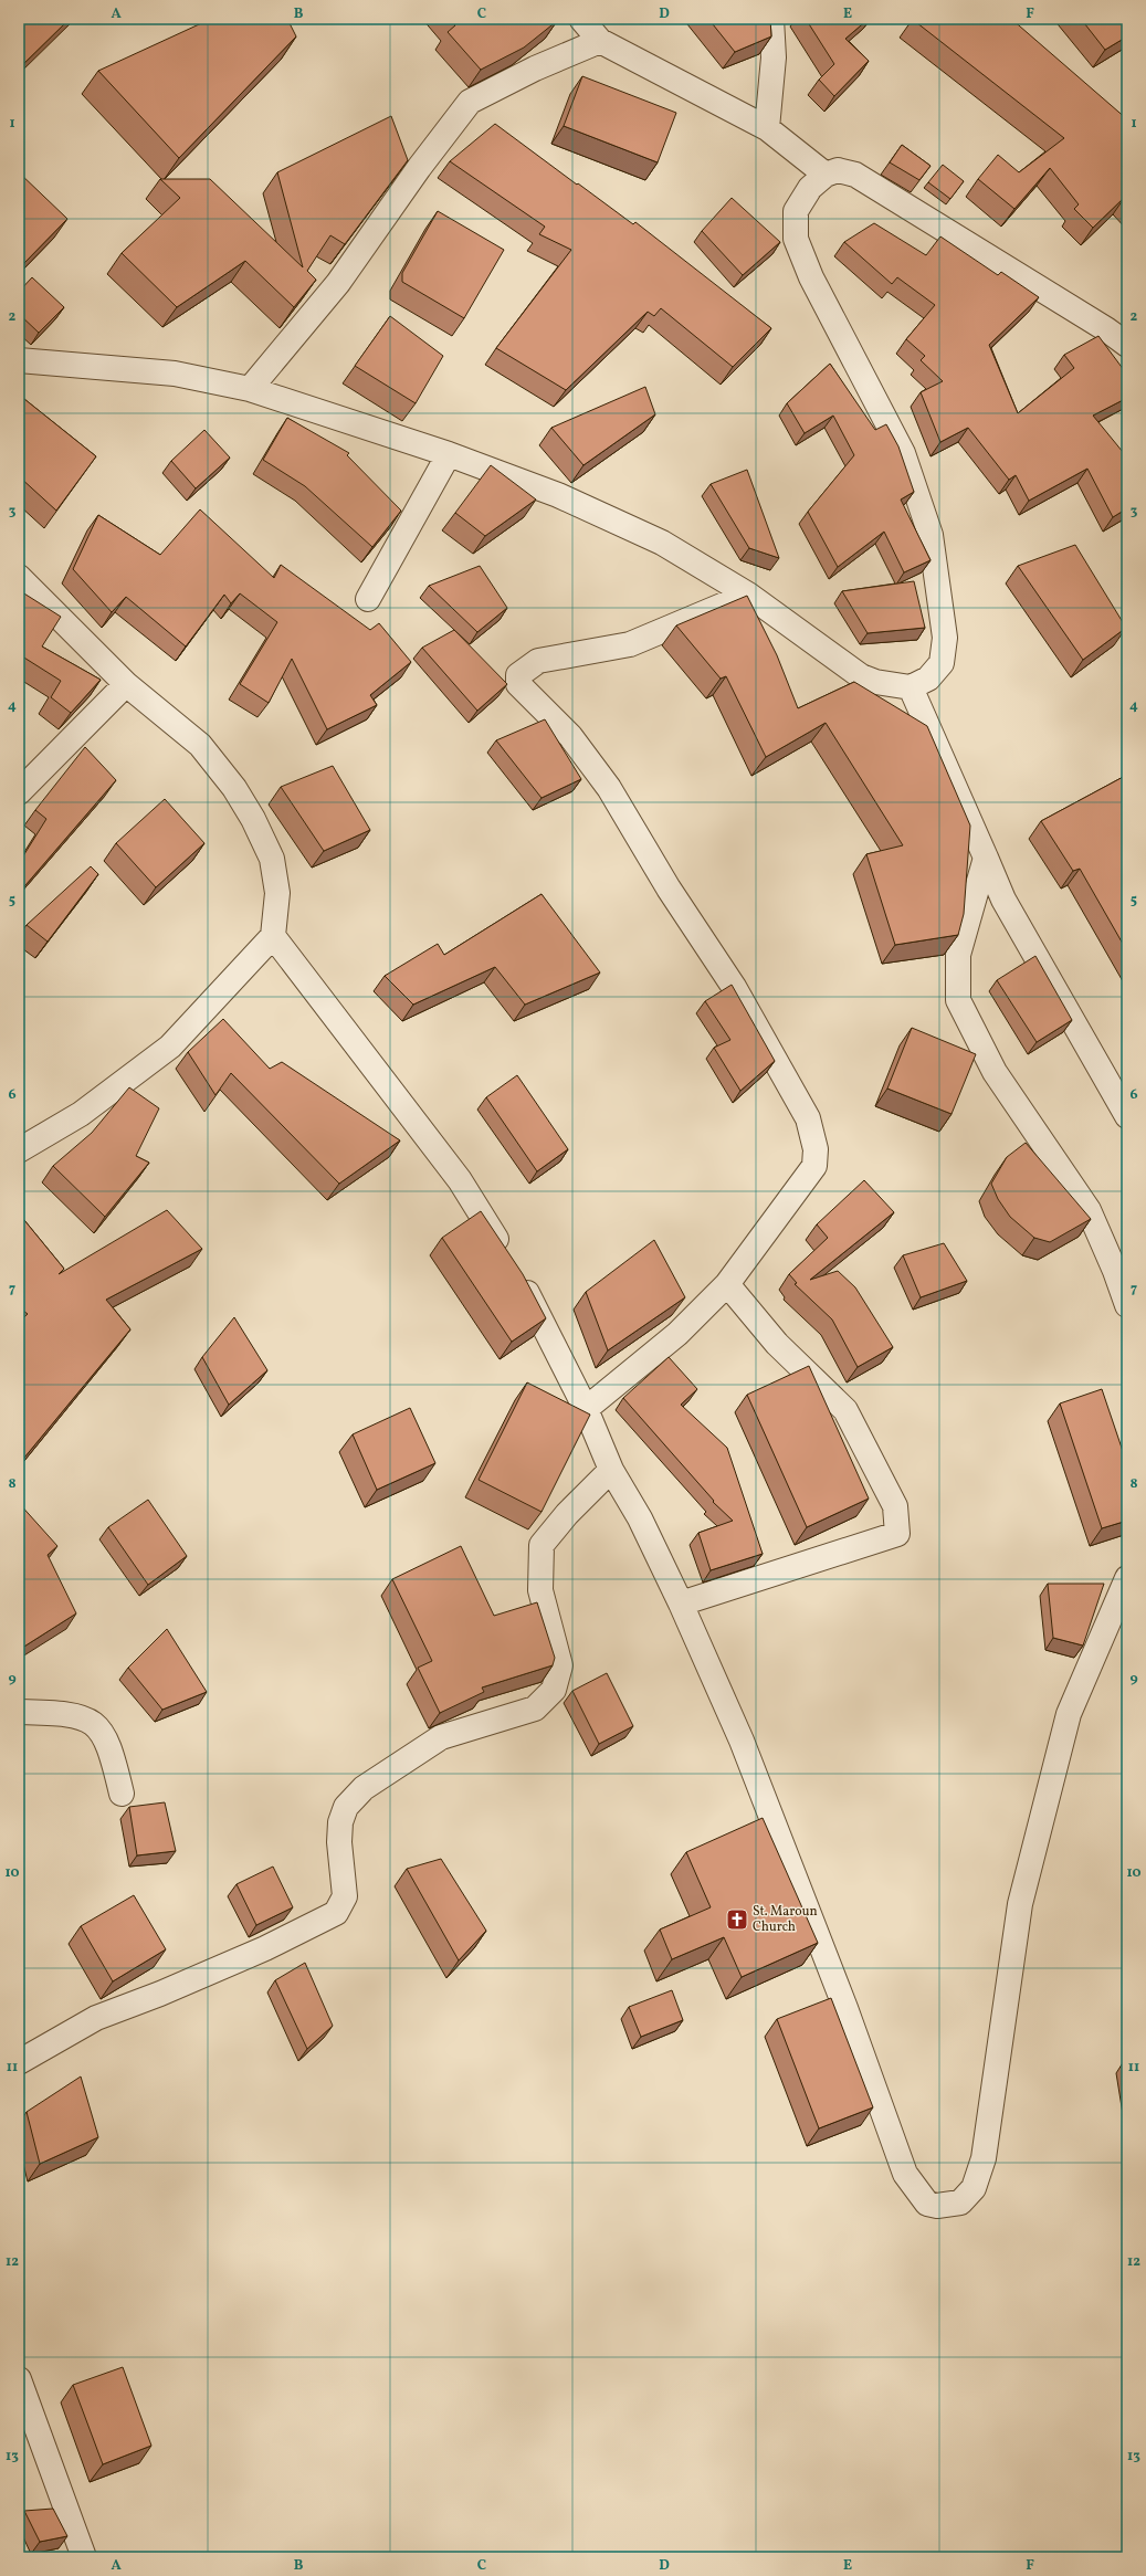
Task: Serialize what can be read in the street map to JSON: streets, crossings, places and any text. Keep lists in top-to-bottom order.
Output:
{
  "places": {
    "church": ["St. Maroun Church"]
  },
  "grid": {
    "columns": [
      "A",
      "B",
      "C",
      "D",
      "E",
      "F"
    ],
    "rows": [
      "1",
      "2",
      "3",
      "4",
      "5",
      "6",
      "7",
      "8",
      "9",
      "10",
      "11",
      "12",
      "13"
    ]
  }
}
